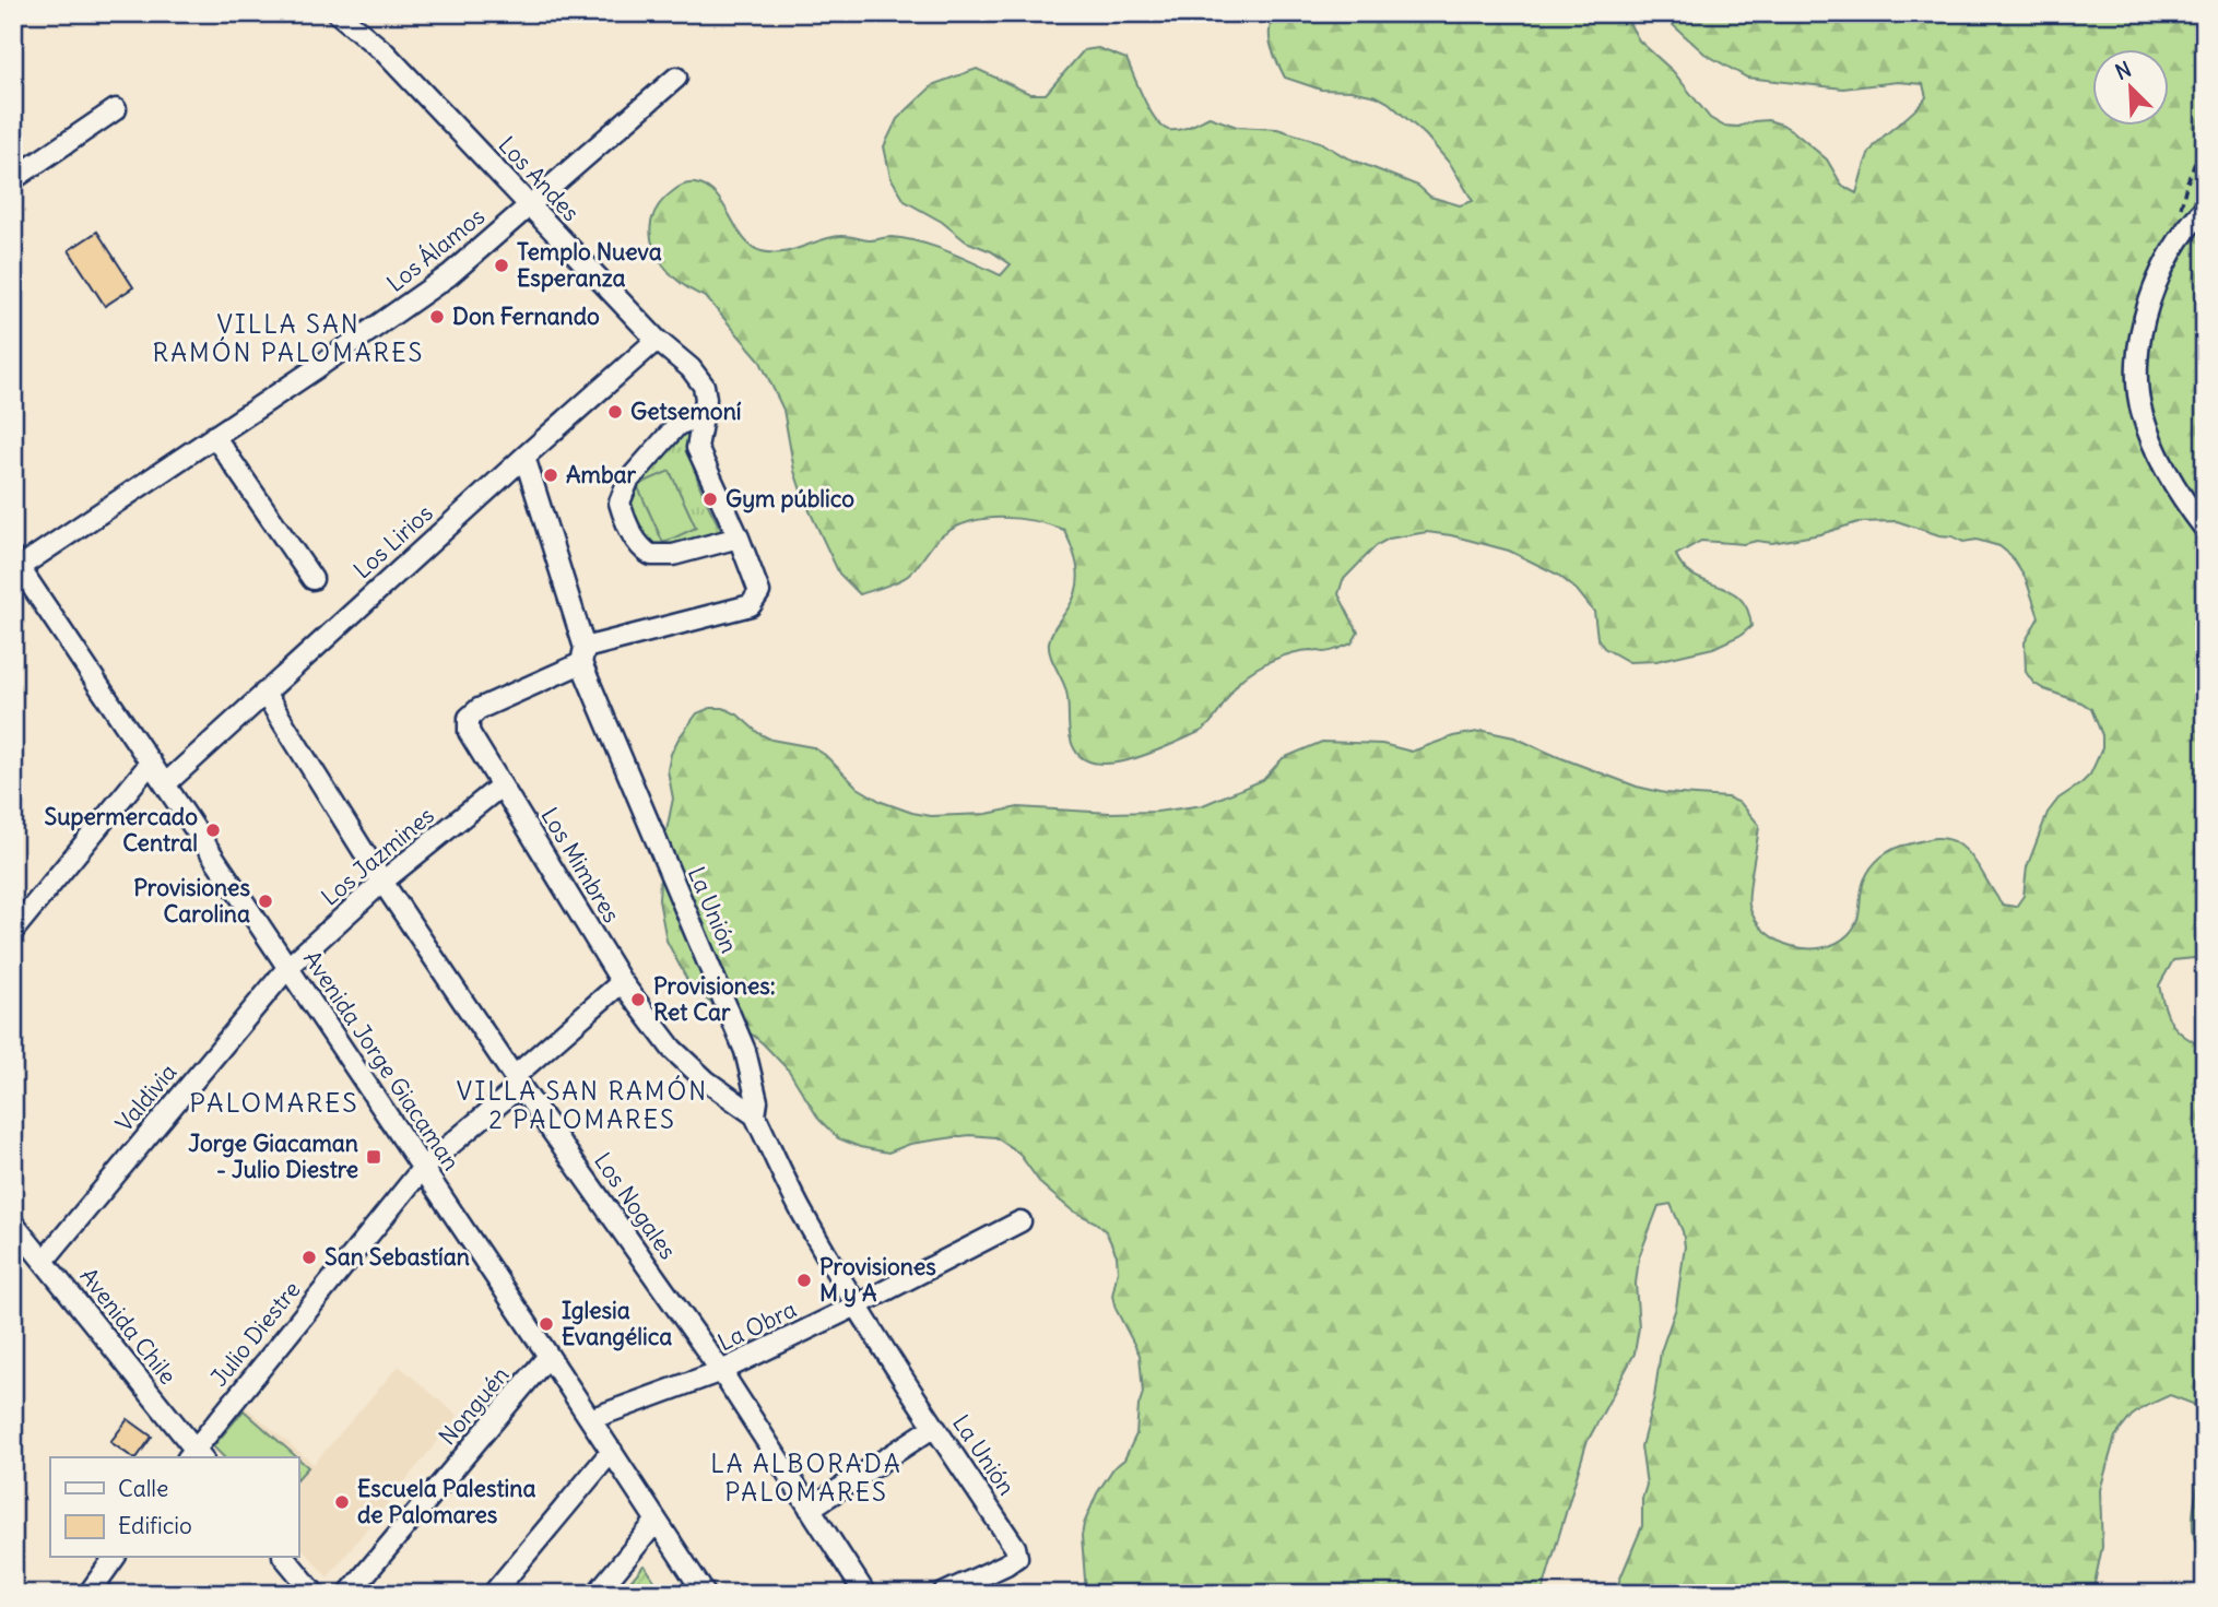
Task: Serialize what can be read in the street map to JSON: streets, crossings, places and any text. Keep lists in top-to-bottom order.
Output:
{
  "streets": {
    "street": [
      "Los Andes",
      "Los Álamos",
      "Los Lirios",
      "Los Jazmines",
      "Los Mimbres",
      "La Unión",
      "Avenida Jorge Giacaman",
      "Valdivia",
      "Los Nogales",
      "Avenida Chile",
      "La Obra",
      "Julio Diestre",
      "Nonguén"
    ]
  },
  "crossings": [
    ["Los Andes", "Los Álamos"],
    ["Los Andes", "Los Lirios"],
    ["Los Andes", "Los Mimbres"],
    ["Los Andes", "La Unión"],
    ["Los Álamos", "Avenida Jorge Giacaman"],
    ["Los Lirios", "La Unión"],
    ["Los Lirios", "Avenida Jorge Giacaman"],
    ["Los Lirios", "Los Nogales"],
    ["Los Jazmines", "Los Mimbres"],
    ["Los Jazmines", "Avenida Jorge Giacaman"],
    ["Los Jazmines", "Valdivia"],
    ["Los Jazmines", "Los Nogales"],
    ["Los Mimbres", "La Unión"],
    ["Los Mimbres", "Julio Diestre"],
    ["La Unión", "La Obra"],
    ["Avenida Jorge Giacaman", "Valdivia"],
    ["Avenida Jorge Giacaman", "La Obra"],
    ["Avenida Jorge Giacaman", "Julio Diestre"],
    ["Avenida Jorge Giacaman", "Nonguén"],
    ["Valdivia", "Avenida Chile"],
    ["Los Nogales", "La Obra"],
    ["Los Nogales", "Julio Diestre"],
    ["Avenida Chile", "Julio Diestre"]
  ],
  "districts": [
    "VILLA SAN RAMÓN PALOMARES",
    "VILLA SAN RAMÓN 2 PALOMARES",
    "PALOMARES",
    "LA ALBORADA PALOMARES"
  ],
  "places": {
    "other": [
      "Templo Nueva Esperanza",
      "Don Fernando",
      "Getsemoní",
      "Ambar",
      "Gym público",
      "Supermercado Central",
      "Provisiones Carolina",
      "Provisiones: Ret Car",
      "San Sebastían",
      "Provisiones M y A",
      "Iglesia Evangélica",
      "Escuela Palestina de Palomares"
    ],
    "transit": ["Jorge Giacaman - Julio Diestre"]
  },
  "legend": ["Calle", "Edificio"],
  "north": "top left"
}
